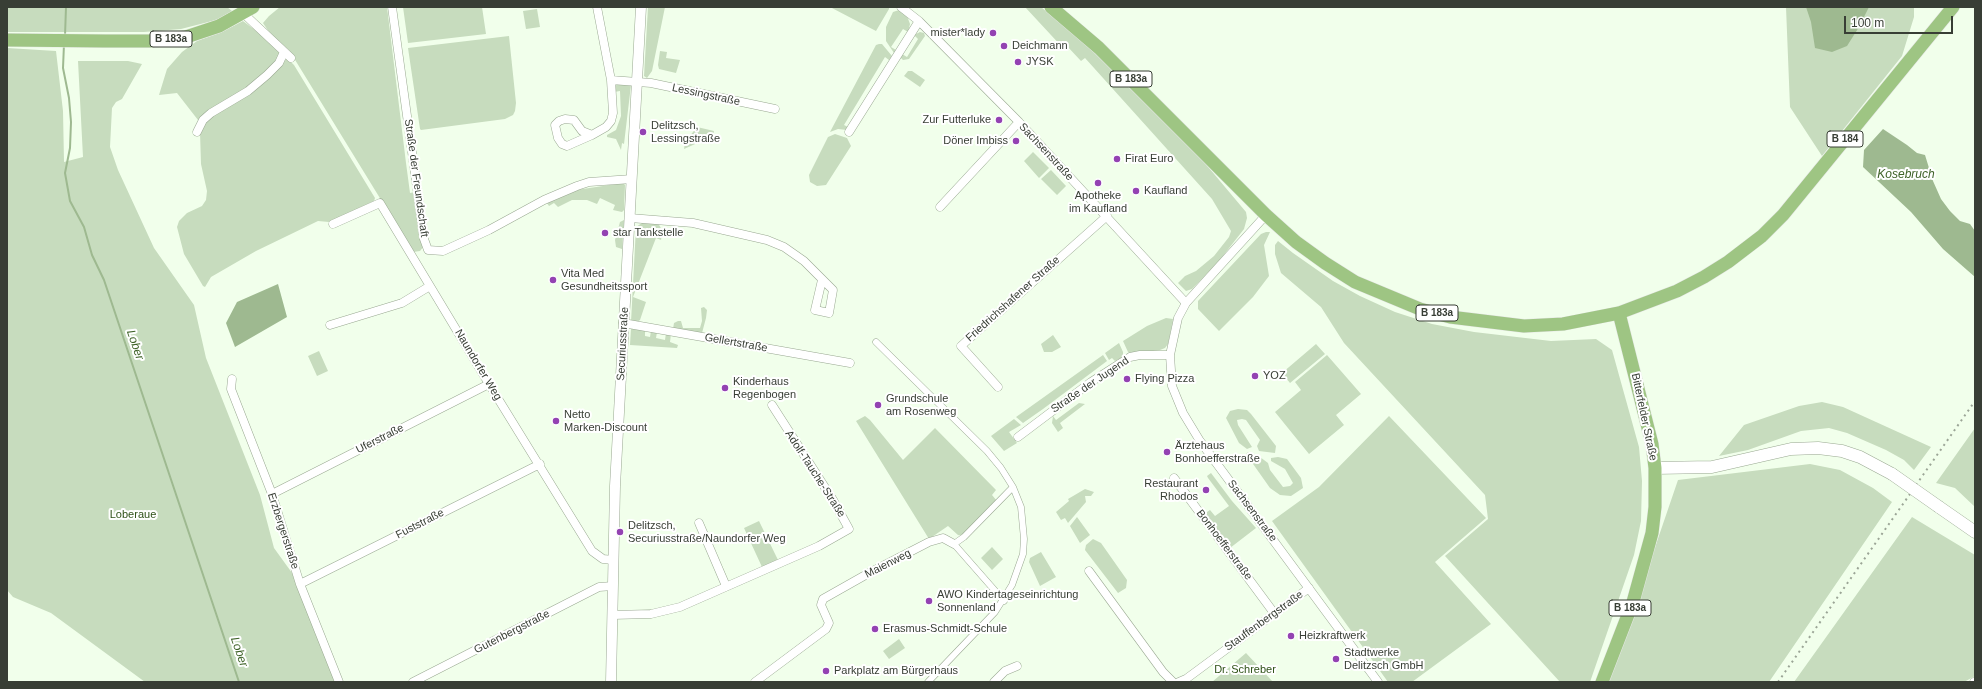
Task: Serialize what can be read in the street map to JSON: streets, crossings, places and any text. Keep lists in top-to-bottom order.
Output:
{
  "streets": {
    "main road": ["B 183a", "B 184", "Bitterfelder Straße"],
    "street": [
      "Lessingstraße",
      "Sachsenstraße",
      "Straße der Freundschaft",
      "Friedrichshafener Straße",
      "Gellertstraße",
      "Securiusstraße",
      "Naundorfer Weg",
      "Straße der Jugend",
      "Uferstraße",
      "Adolf-Tauche-Straße",
      "Fuststraße",
      "Erzbergerstraße",
      "Bonhoefferstraße",
      "Maienweg",
      "Stauffenbergstraße",
      "Gutenbergstraße"
    ]
  },
  "crossings": [
    ["B 183a", "B 184"],
    ["B 183a", "Sachsenstraße"],
    ["B 183a", "Bitterfelder Straße"],
    ["Lessingstraße", "Securiusstraße"],
    ["B 184", "Bitterfelder Straße"],
    ["Sachsenstraße", "Friedrichshafener Straße"],
    ["Sachsenstraße", "Straße der Jugend"],
    ["Sachsenstraße", "Stauffenbergstraße"],
    ["Straße der Freundschaft", "Securiusstraße"],
    ["Gellertstraße", "Securiusstraße"],
    ["Securiusstraße", "Naundorfer Weg"],
    ["Securiusstraße", "Adolf-Tauche-Straße"],
    ["Securiusstraße", "Gutenbergstraße"],
    ["Naundorfer Weg", "Uferstraße"],
    ["Naundorfer Weg", "Fuststraße"],
    ["Uferstraße", "Erzbergerstraße"],
    ["Fuststraße", "Erzbergerstraße"],
    ["Bonhoefferstraße", "Stauffenbergstraße"]
  ],
  "water": ["Kosebruch", "Lober"],
  "parks": ["Loberaue", "Dr. Schreber"],
  "places": [
    "mister*lady",
    "Deichmann",
    "JYSK",
    "Zur Futterluke",
    "Delitzsch, Lessingstraße",
    "Döner Imbiss",
    "Firat Euro",
    "Apotheke im Kaufland",
    "Kaufland",
    "star Tankstelle",
    "Vita Med Gesundheitssport",
    "YOZ",
    "Flying Pizza",
    "Kinderhaus Regenbogen",
    "Grundschule am Rosenweg",
    "Netto Marken-Discount",
    "Ärztehaus Bonhoefferstraße",
    "Restaurant Rhodos",
    "Delitzsch, Securiusstraße/Naundorfer Weg",
    "AWO Kindertageseinrichtung Sonnenland",
    "Erasmus-Schmidt-Schule",
    "Heizkraftwerk",
    "Stadtwerke Delitzsch GmbH",
    "Parkplatz am Bürgerhaus"
  ],
  "scale_bar": "100 m"
}
